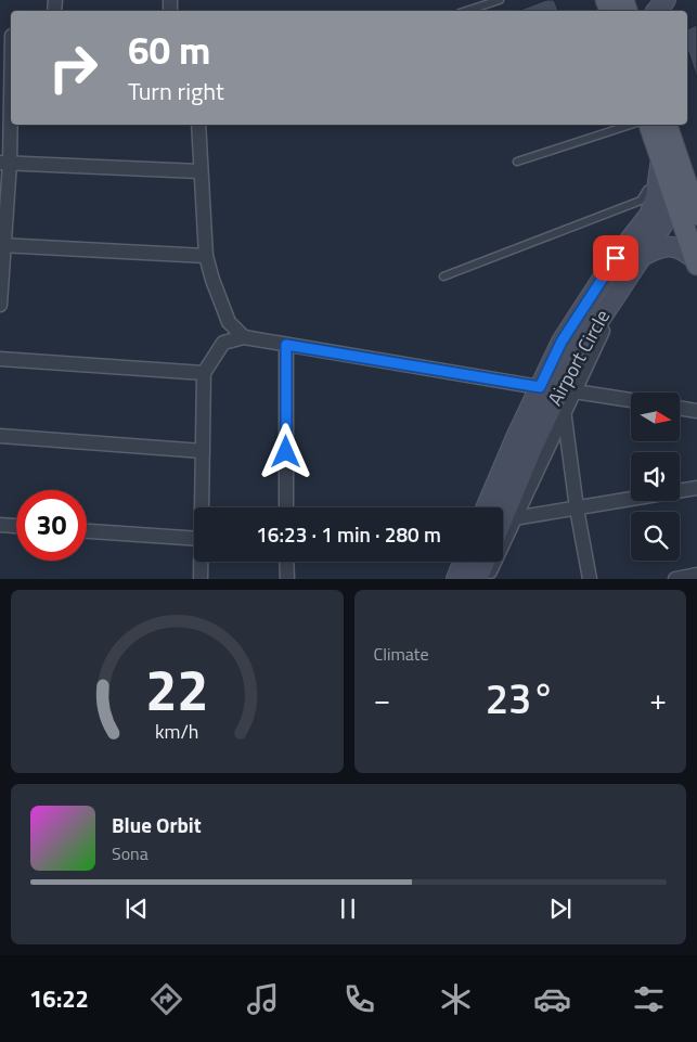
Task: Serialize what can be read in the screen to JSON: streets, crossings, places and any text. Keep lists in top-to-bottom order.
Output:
{
  "streets": {
    "main road": ["Airport Circle"]
  },
  "north": "right",
  "page": {
    "turn": ["60 m", "Turn right"],
    "limit": "30",
    "trip": "16:23 · 1 min · 280 m",
    "tile": "Climate",
    "heat": ["−", "23°", "+"],
    "song": ["Blue Orbit", "Sona"],
    "tabs": "16:22",
    "gauge": ["22", "km/h"]
  }
}
